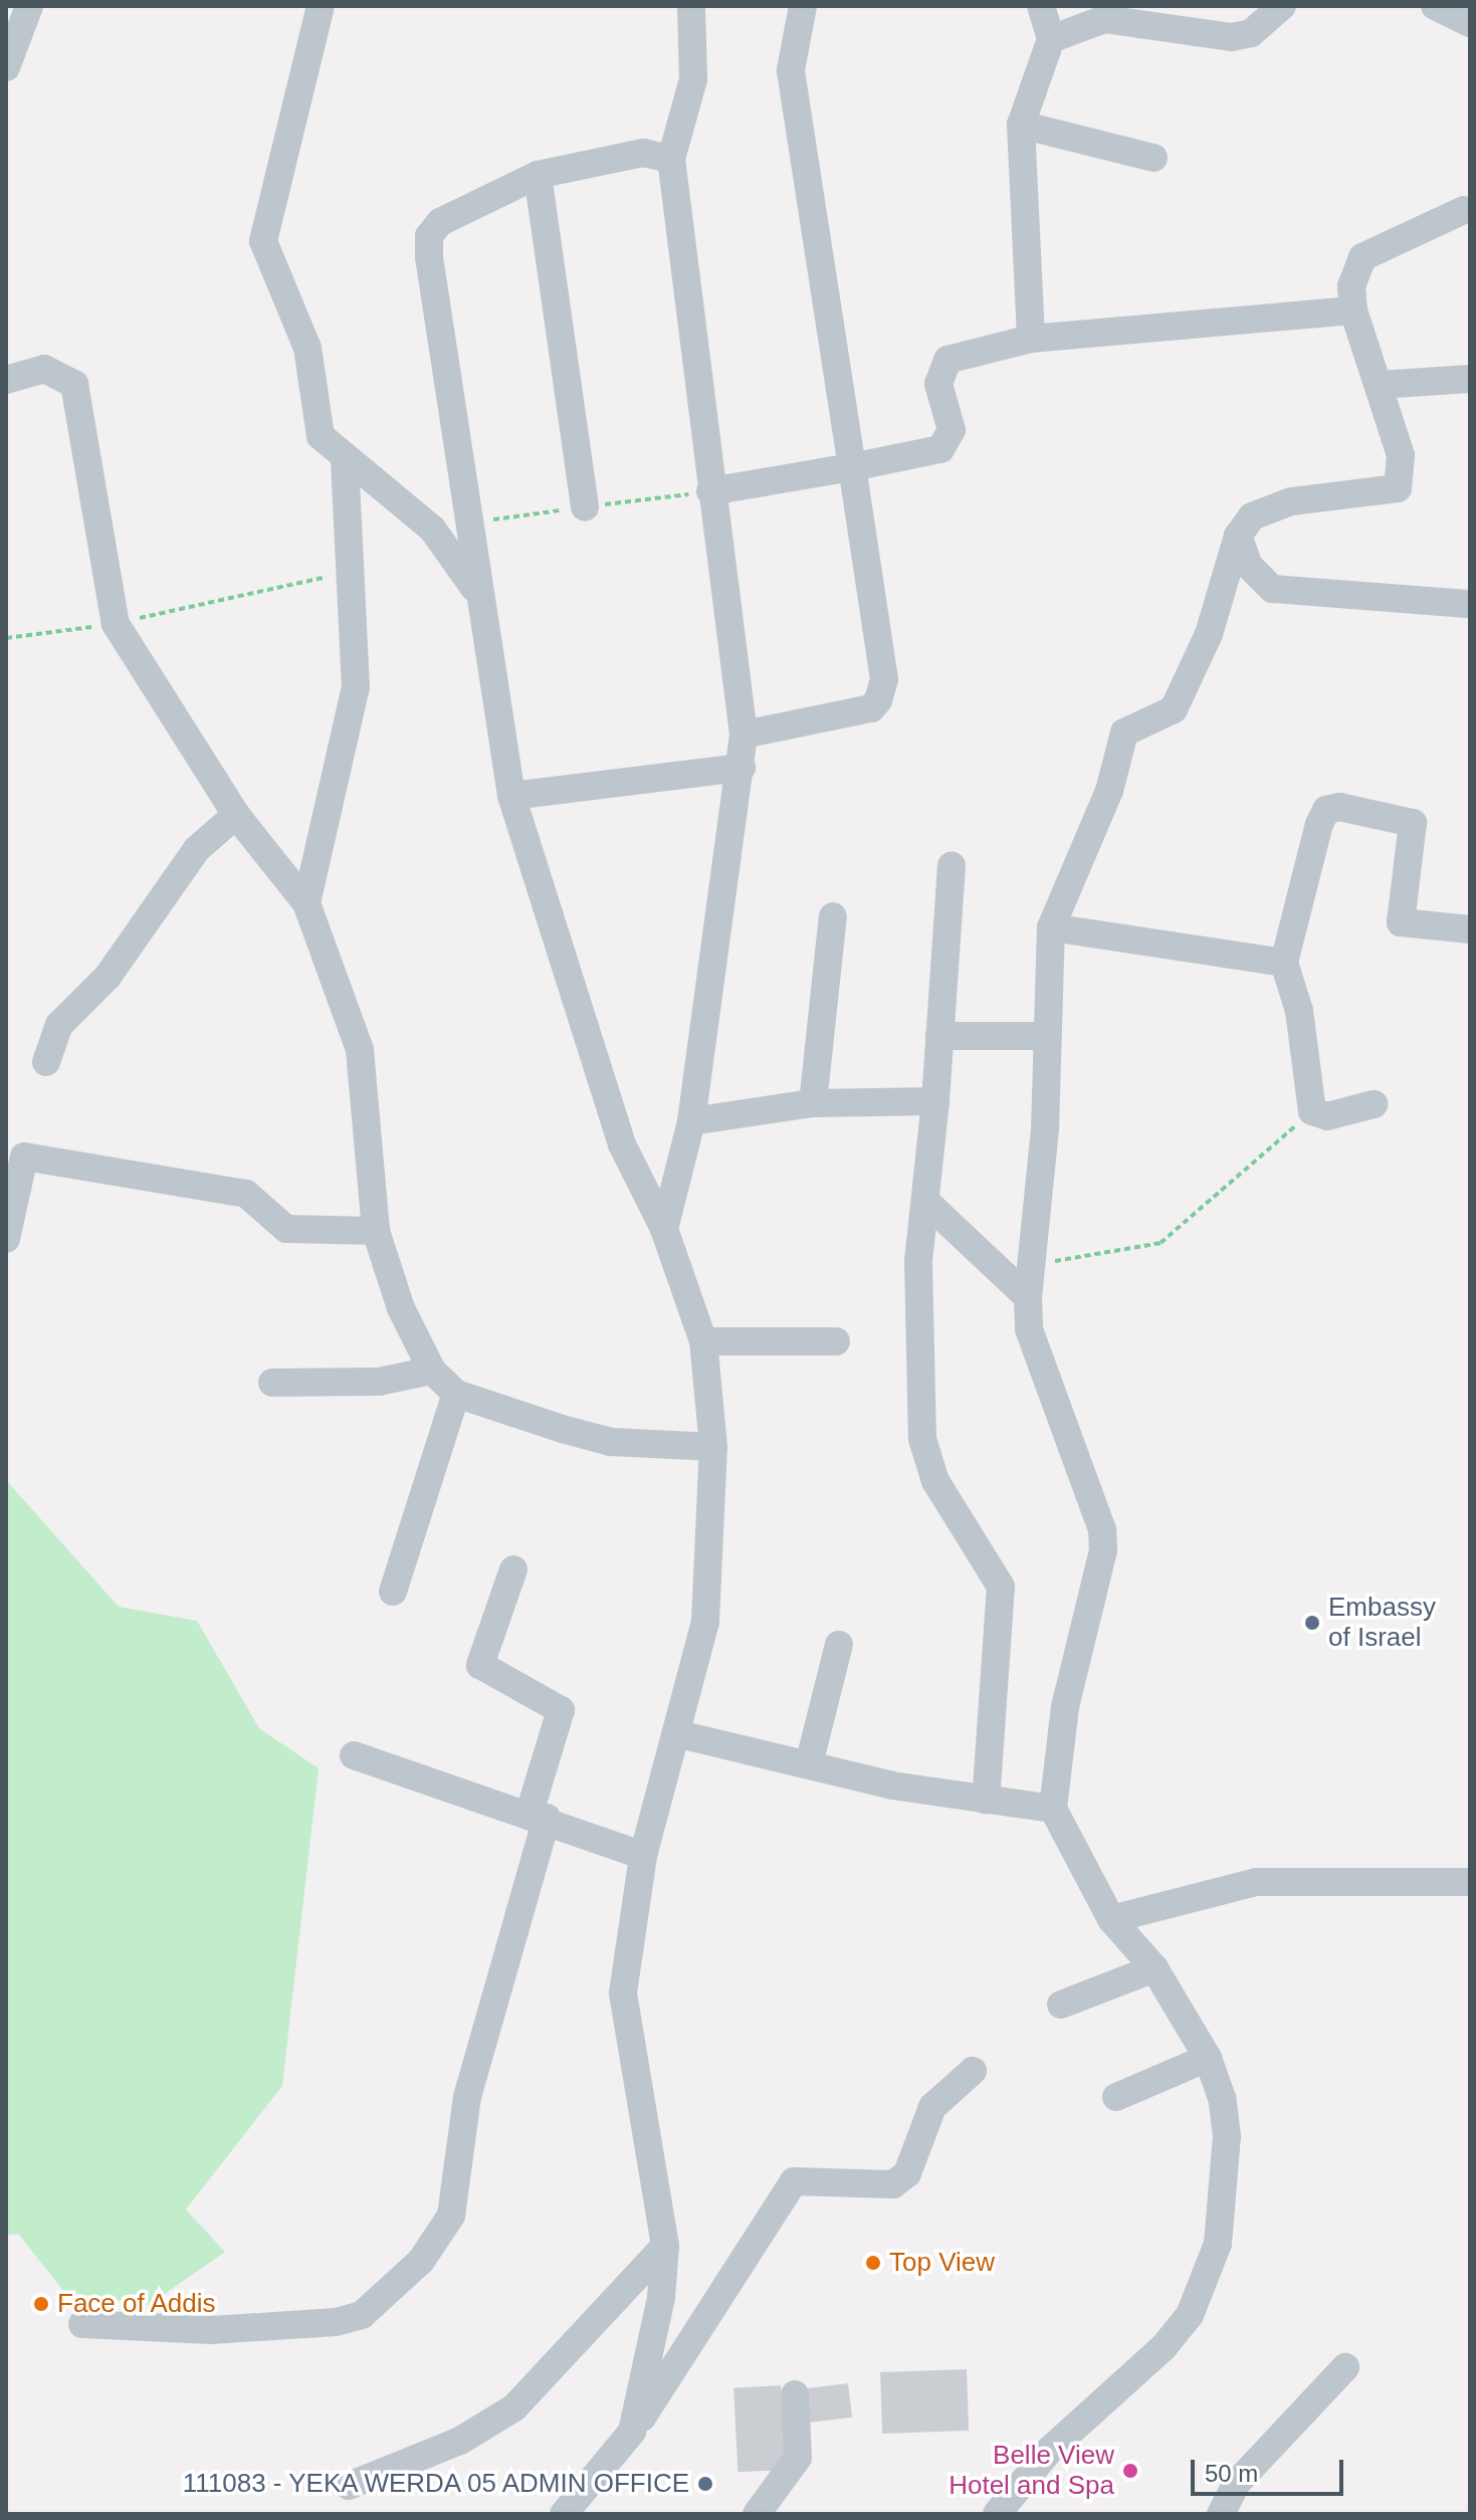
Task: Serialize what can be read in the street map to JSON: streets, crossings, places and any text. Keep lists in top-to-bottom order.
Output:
{
  "places": [
    "Embassy of Israel",
    "Top View",
    "Face of Addis",
    "Belle View Hotel and Spa",
    "111083 - YEKA WERDA 05 ADMIN OFFICE"
  ],
  "scale_bar": "50 m"
}
